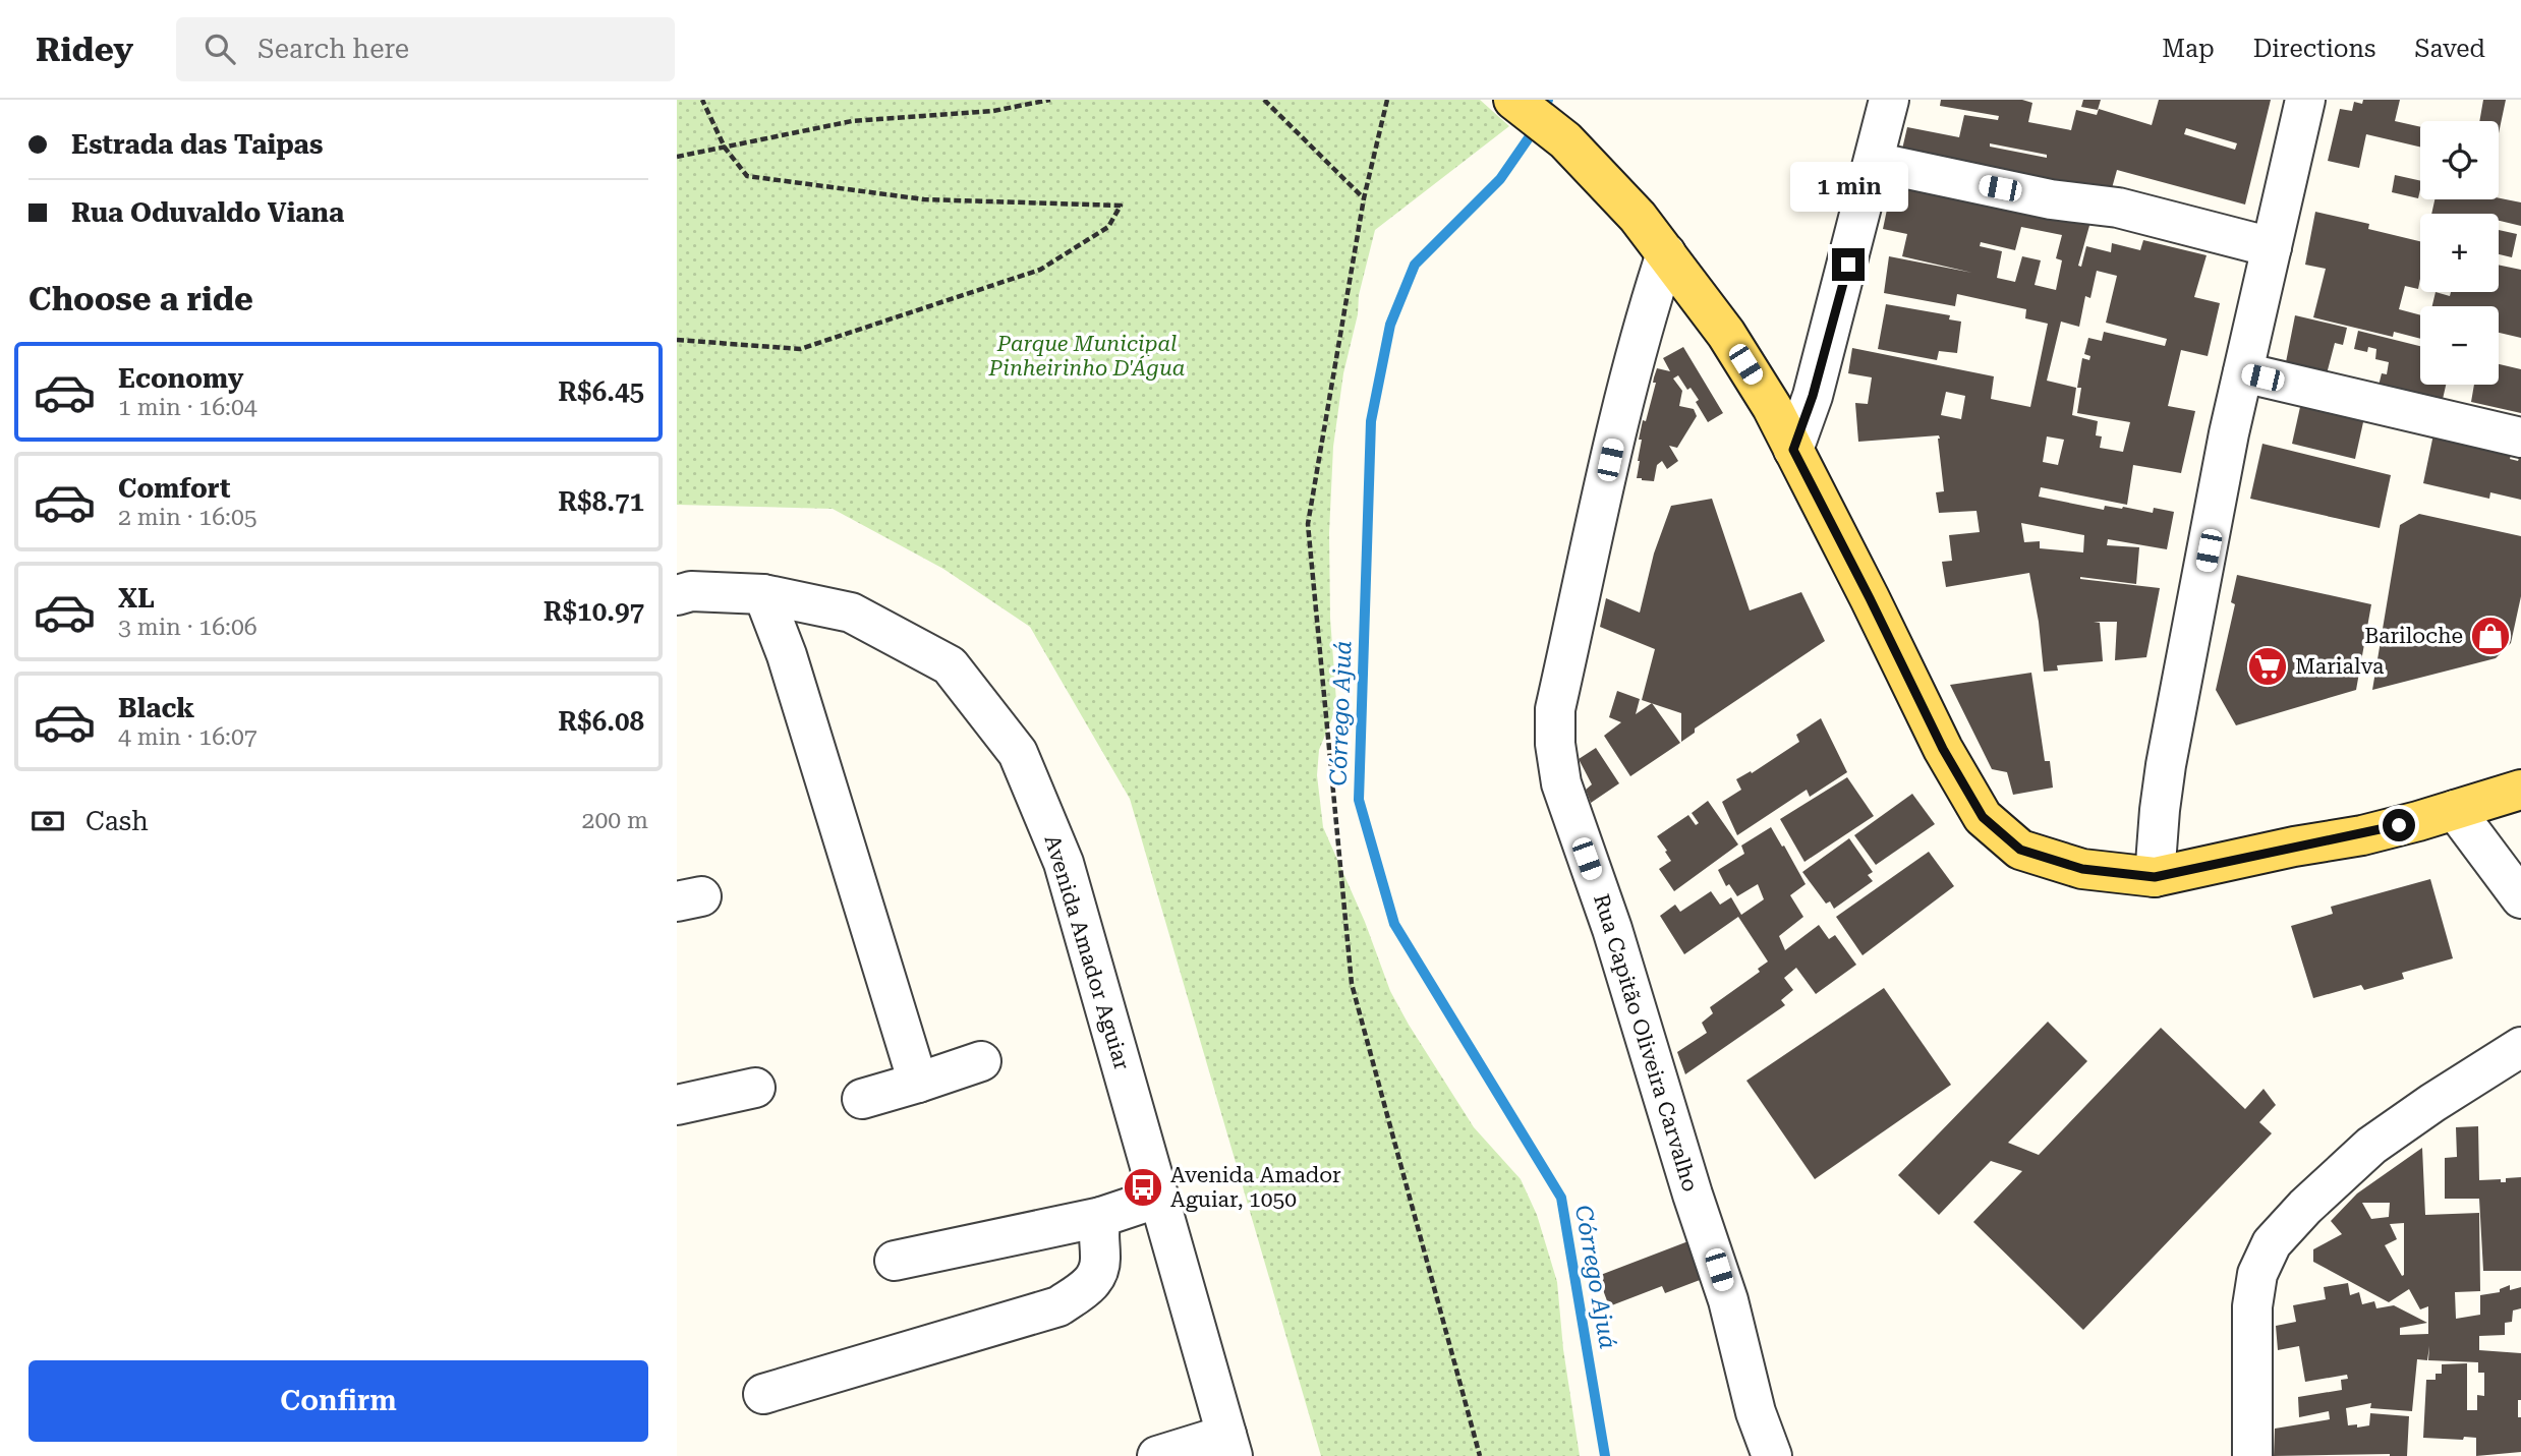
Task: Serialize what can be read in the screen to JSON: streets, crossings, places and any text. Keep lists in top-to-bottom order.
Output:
{
  "streets": {
    "street": ["Avenida Amador Aguiar", "Rua Capitão Oliveira Carvalho"]
  },
  "water": ["Córrego Ajuá"],
  "parks": ["Parque Municipal Pinheirinho D'Água"],
  "places": {
    "shop": ["Bariloche"],
    "supermarket": ["Marialva"],
    "bus stop": ["Avenida Amador Aguiar, 1050"]
  },
  "page": {
    "header": "Ridey",
    "search": "Search here",
    "nav": ["Map", "Directions", "Saved"],
    "banner": ["Estrada das Taipas", "Rua Oduvaldo Viana"],
    "map_buttons": ["+", "−"],
    "bubble": "1 min",
    "heading": "Choose a ride",
    "list": [
      {
        "name": "Economy",
        "note": "1 min · 16:04",
        "value": "R$6.45"
      },
      {
        "name": "Comfort",
        "note": "2 min · 16:05",
        "value": "R$8.71"
      },
      {
        "name": "XL",
        "note": "3 min · 16:06",
        "value": "R$10.97"
      },
      {
        "name": "Black",
        "note": "4 min · 16:07",
        "value": "R$6.08"
      }
    ],
    "pay": ["Cash", "200 m"],
    "buttons": "Confirm"
  }
}
